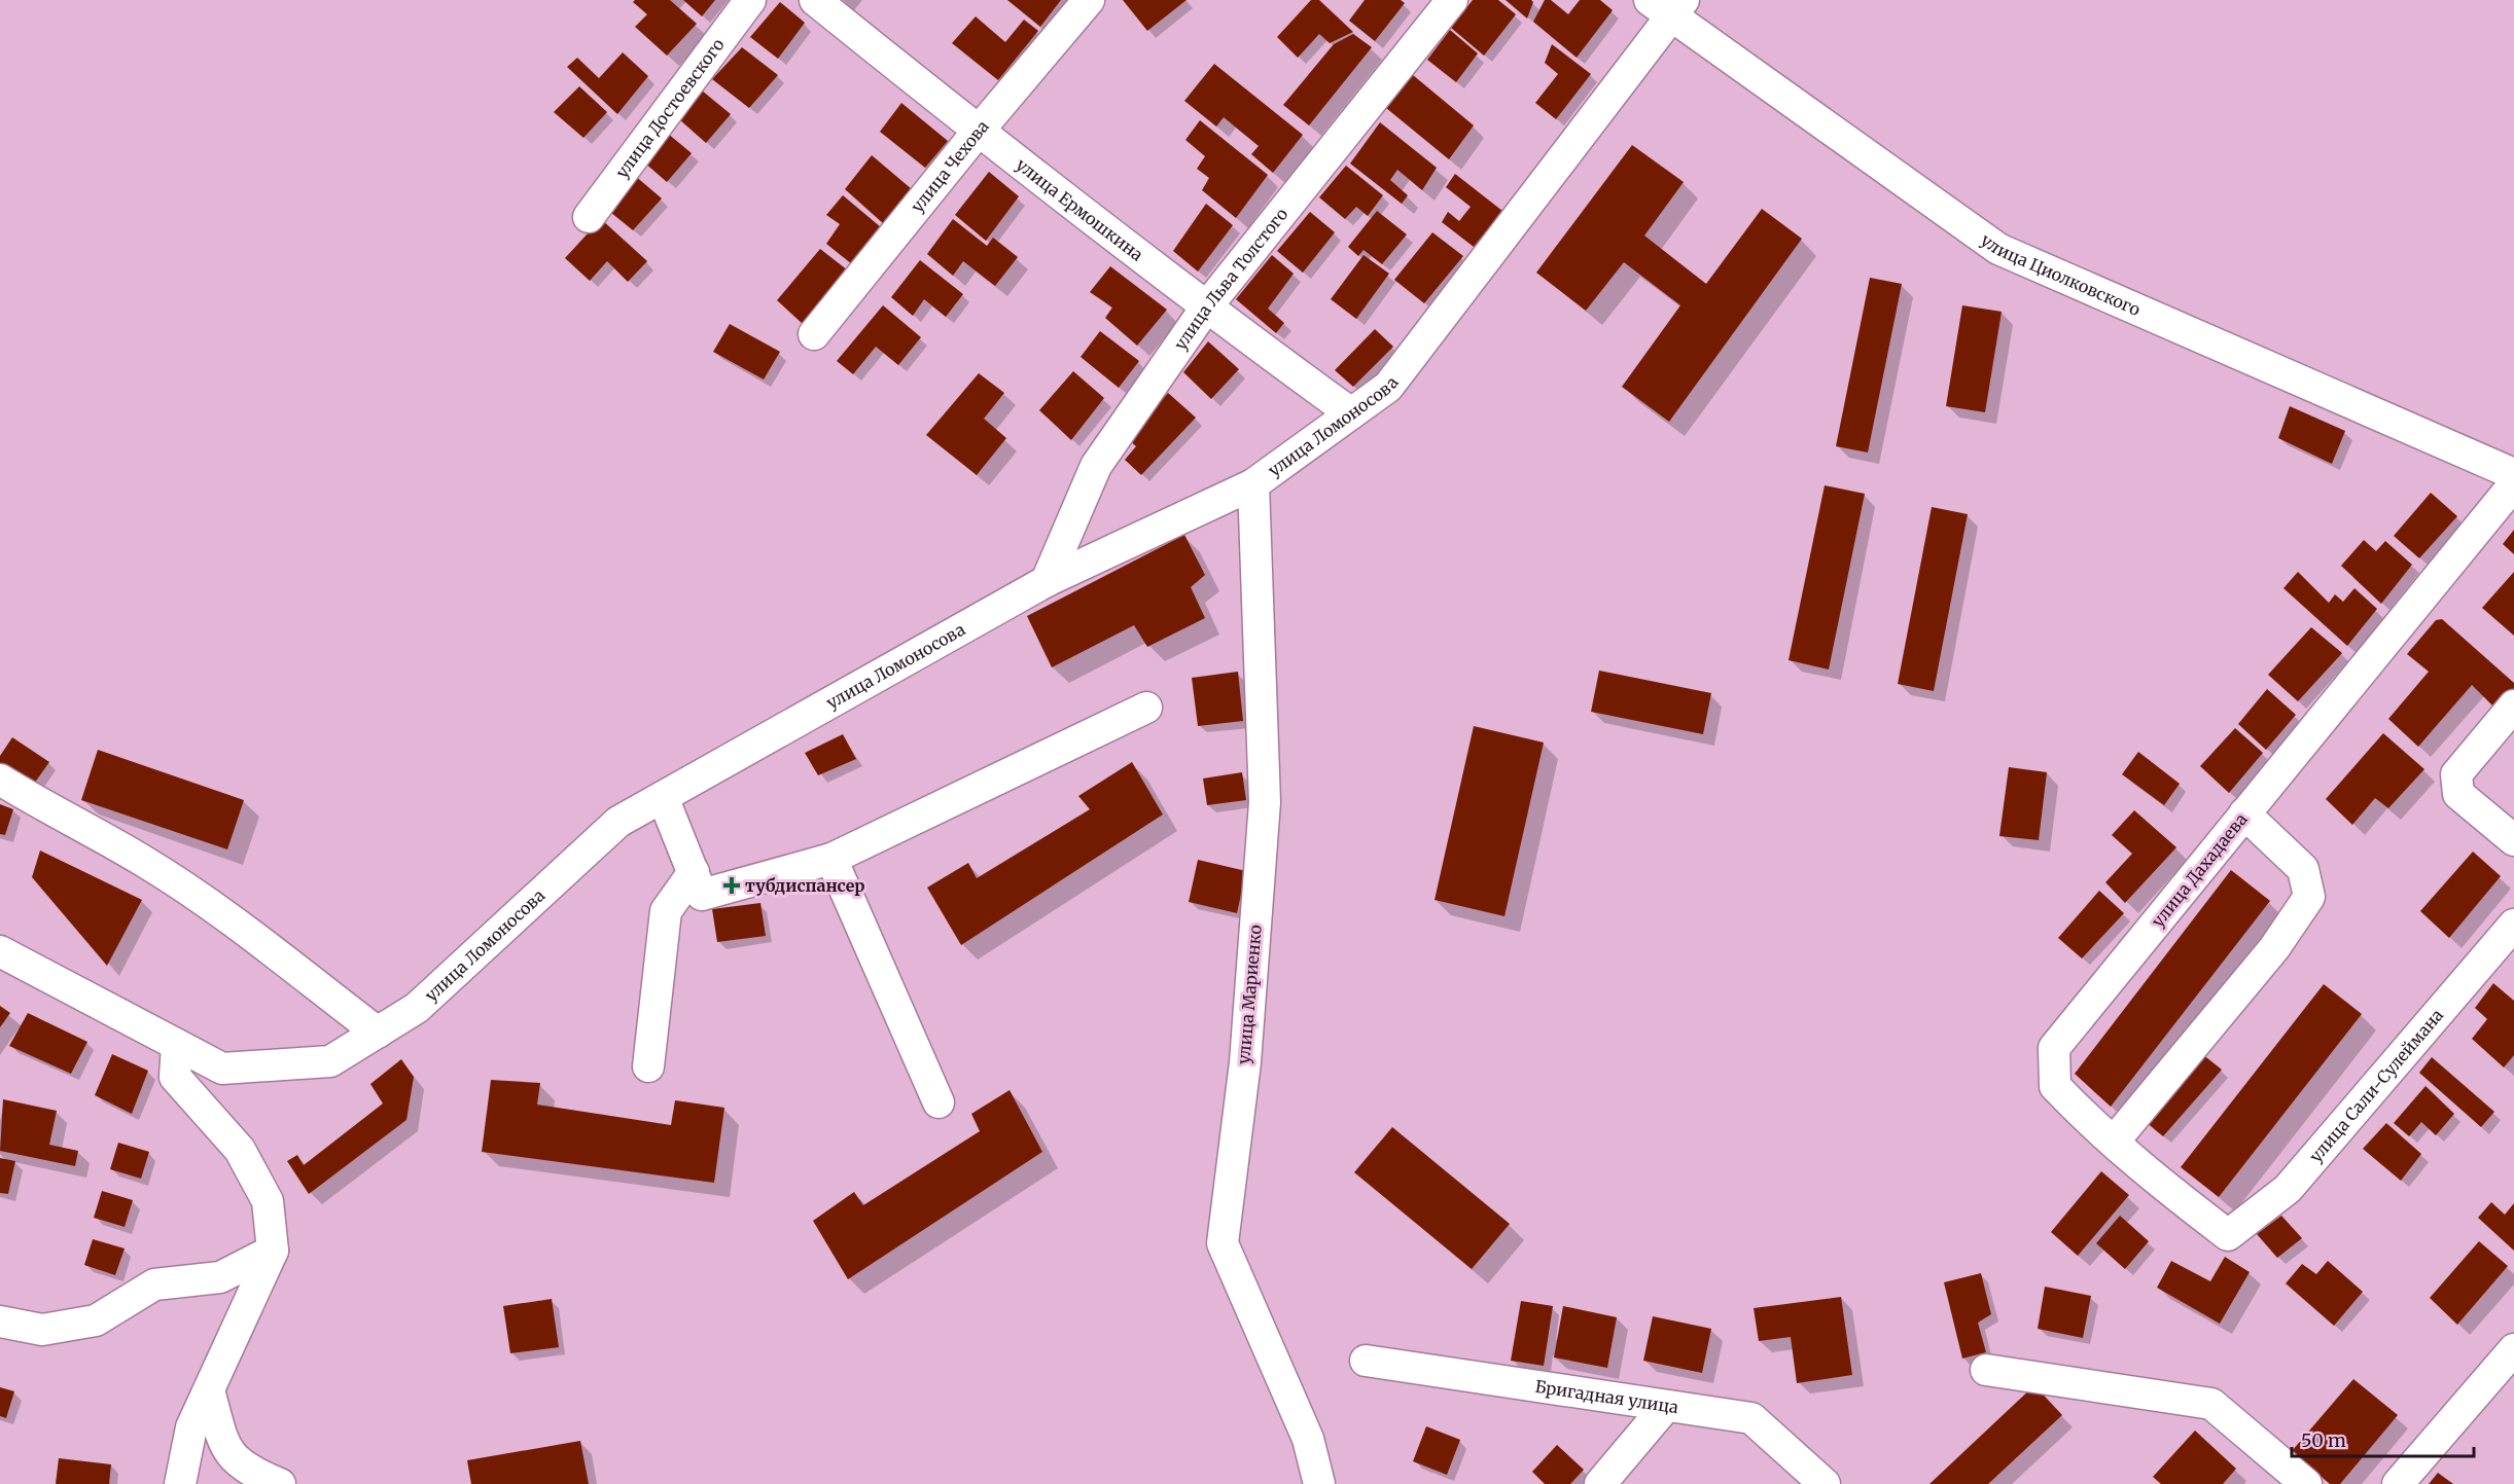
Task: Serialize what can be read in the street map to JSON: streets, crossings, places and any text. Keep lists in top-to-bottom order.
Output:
{
  "streets": {
    "street": [
      "улица Достоевского",
      "улица Чехова",
      "улица Ермошкина",
      "улица Циолковского",
      "улица Льва Толстого",
      "улица Ломоносова",
      "улица Дахадаева",
      "улица Мариенко",
      "улица Сали-Сулеймана",
      "Бригадная улица"
    ]
  },
  "crossings": [
    ["улица Чехова", "улица Ермошкина"],
    ["улица Ермошкина", "улица Льва Толстого"],
    ["улица Ермошкина", "улица Ломоносова"],
    ["улица Циолковского", "улица Ломоносова"],
    ["улица Льва Толстого", "улица Ломоносова"],
    ["улица Ломоносова", "улица Мариенко"],
    ["улица Дахадаева", "улица Сали-Сулеймана"]
  ],
  "places": {
    "health": ["тубдиспансер"]
  },
  "scale_bar": "50 m"
}
